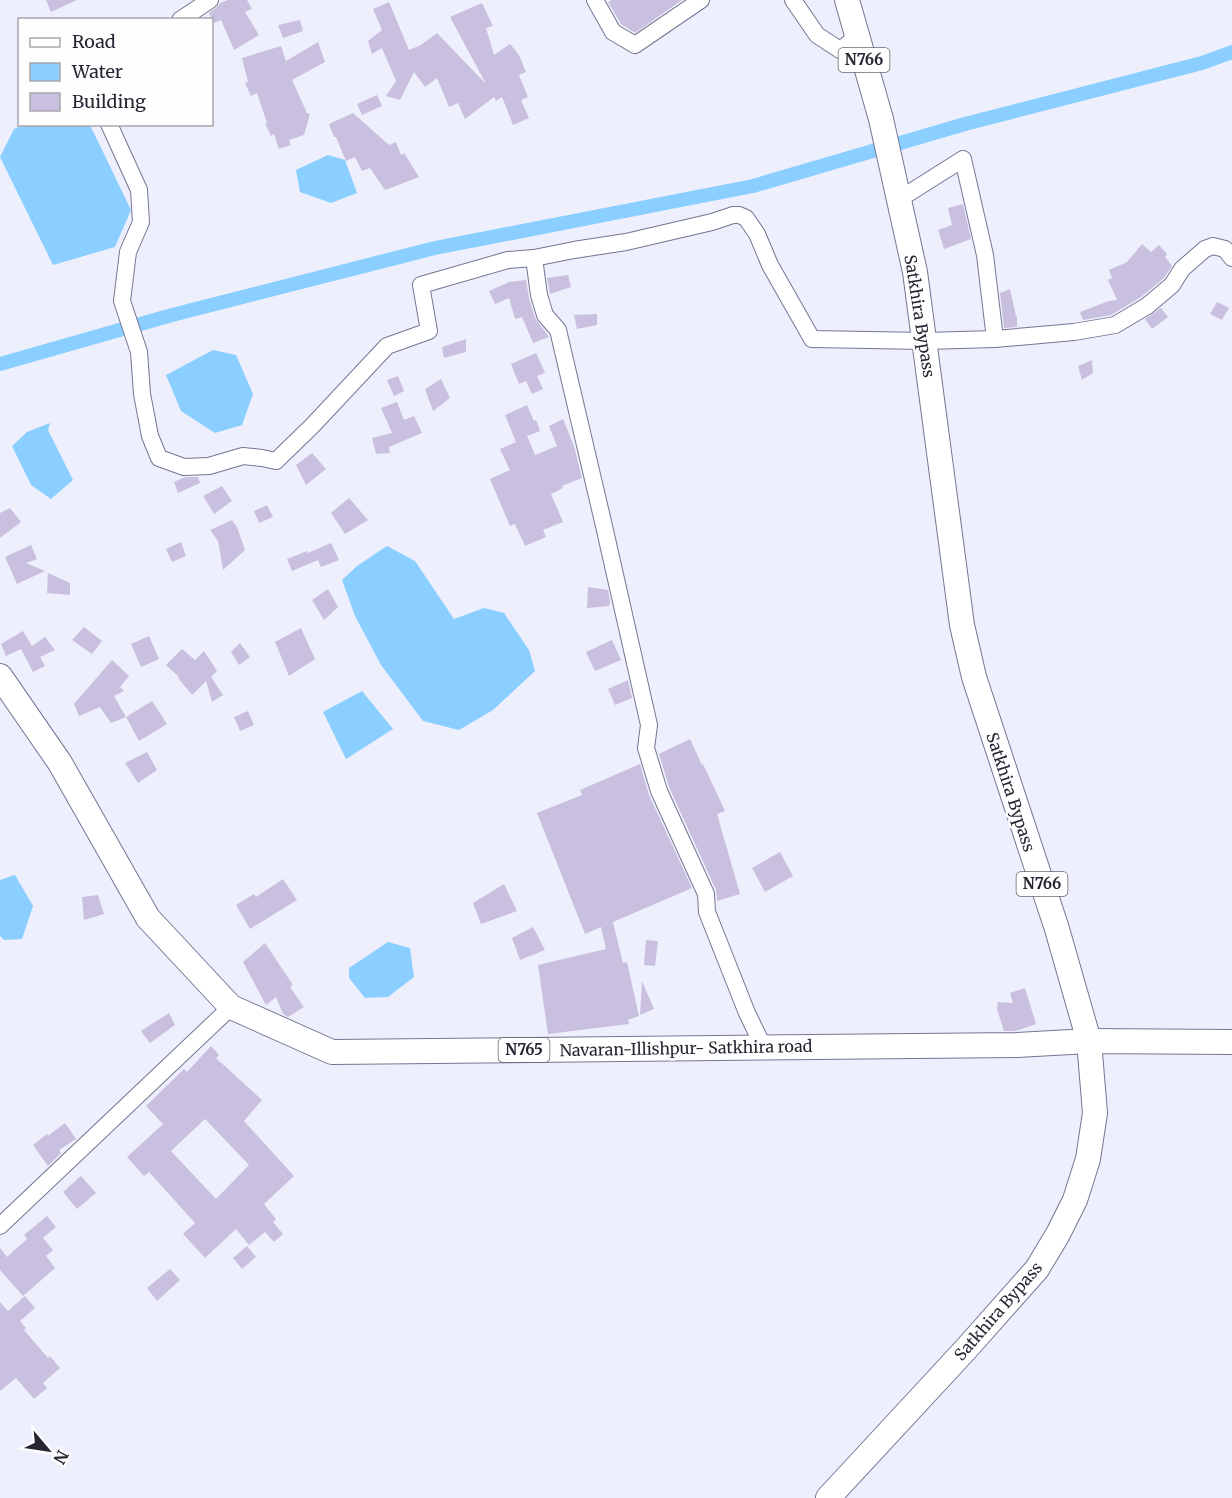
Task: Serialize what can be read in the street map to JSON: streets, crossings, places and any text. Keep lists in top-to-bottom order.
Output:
{
  "streets": {
    "highway": [
      "N766",
      "Satkhira Bypass",
      "Navaran-Illishpur- Satkhira road",
      "N765"
    ]
  },
  "crossings": [
    ["Satkhira Bypass", "Navaran-Illishpur- Satkhira road"]
  ],
  "legend": ["Road", "Water", "Building"],
  "north": "bottom right"
}
